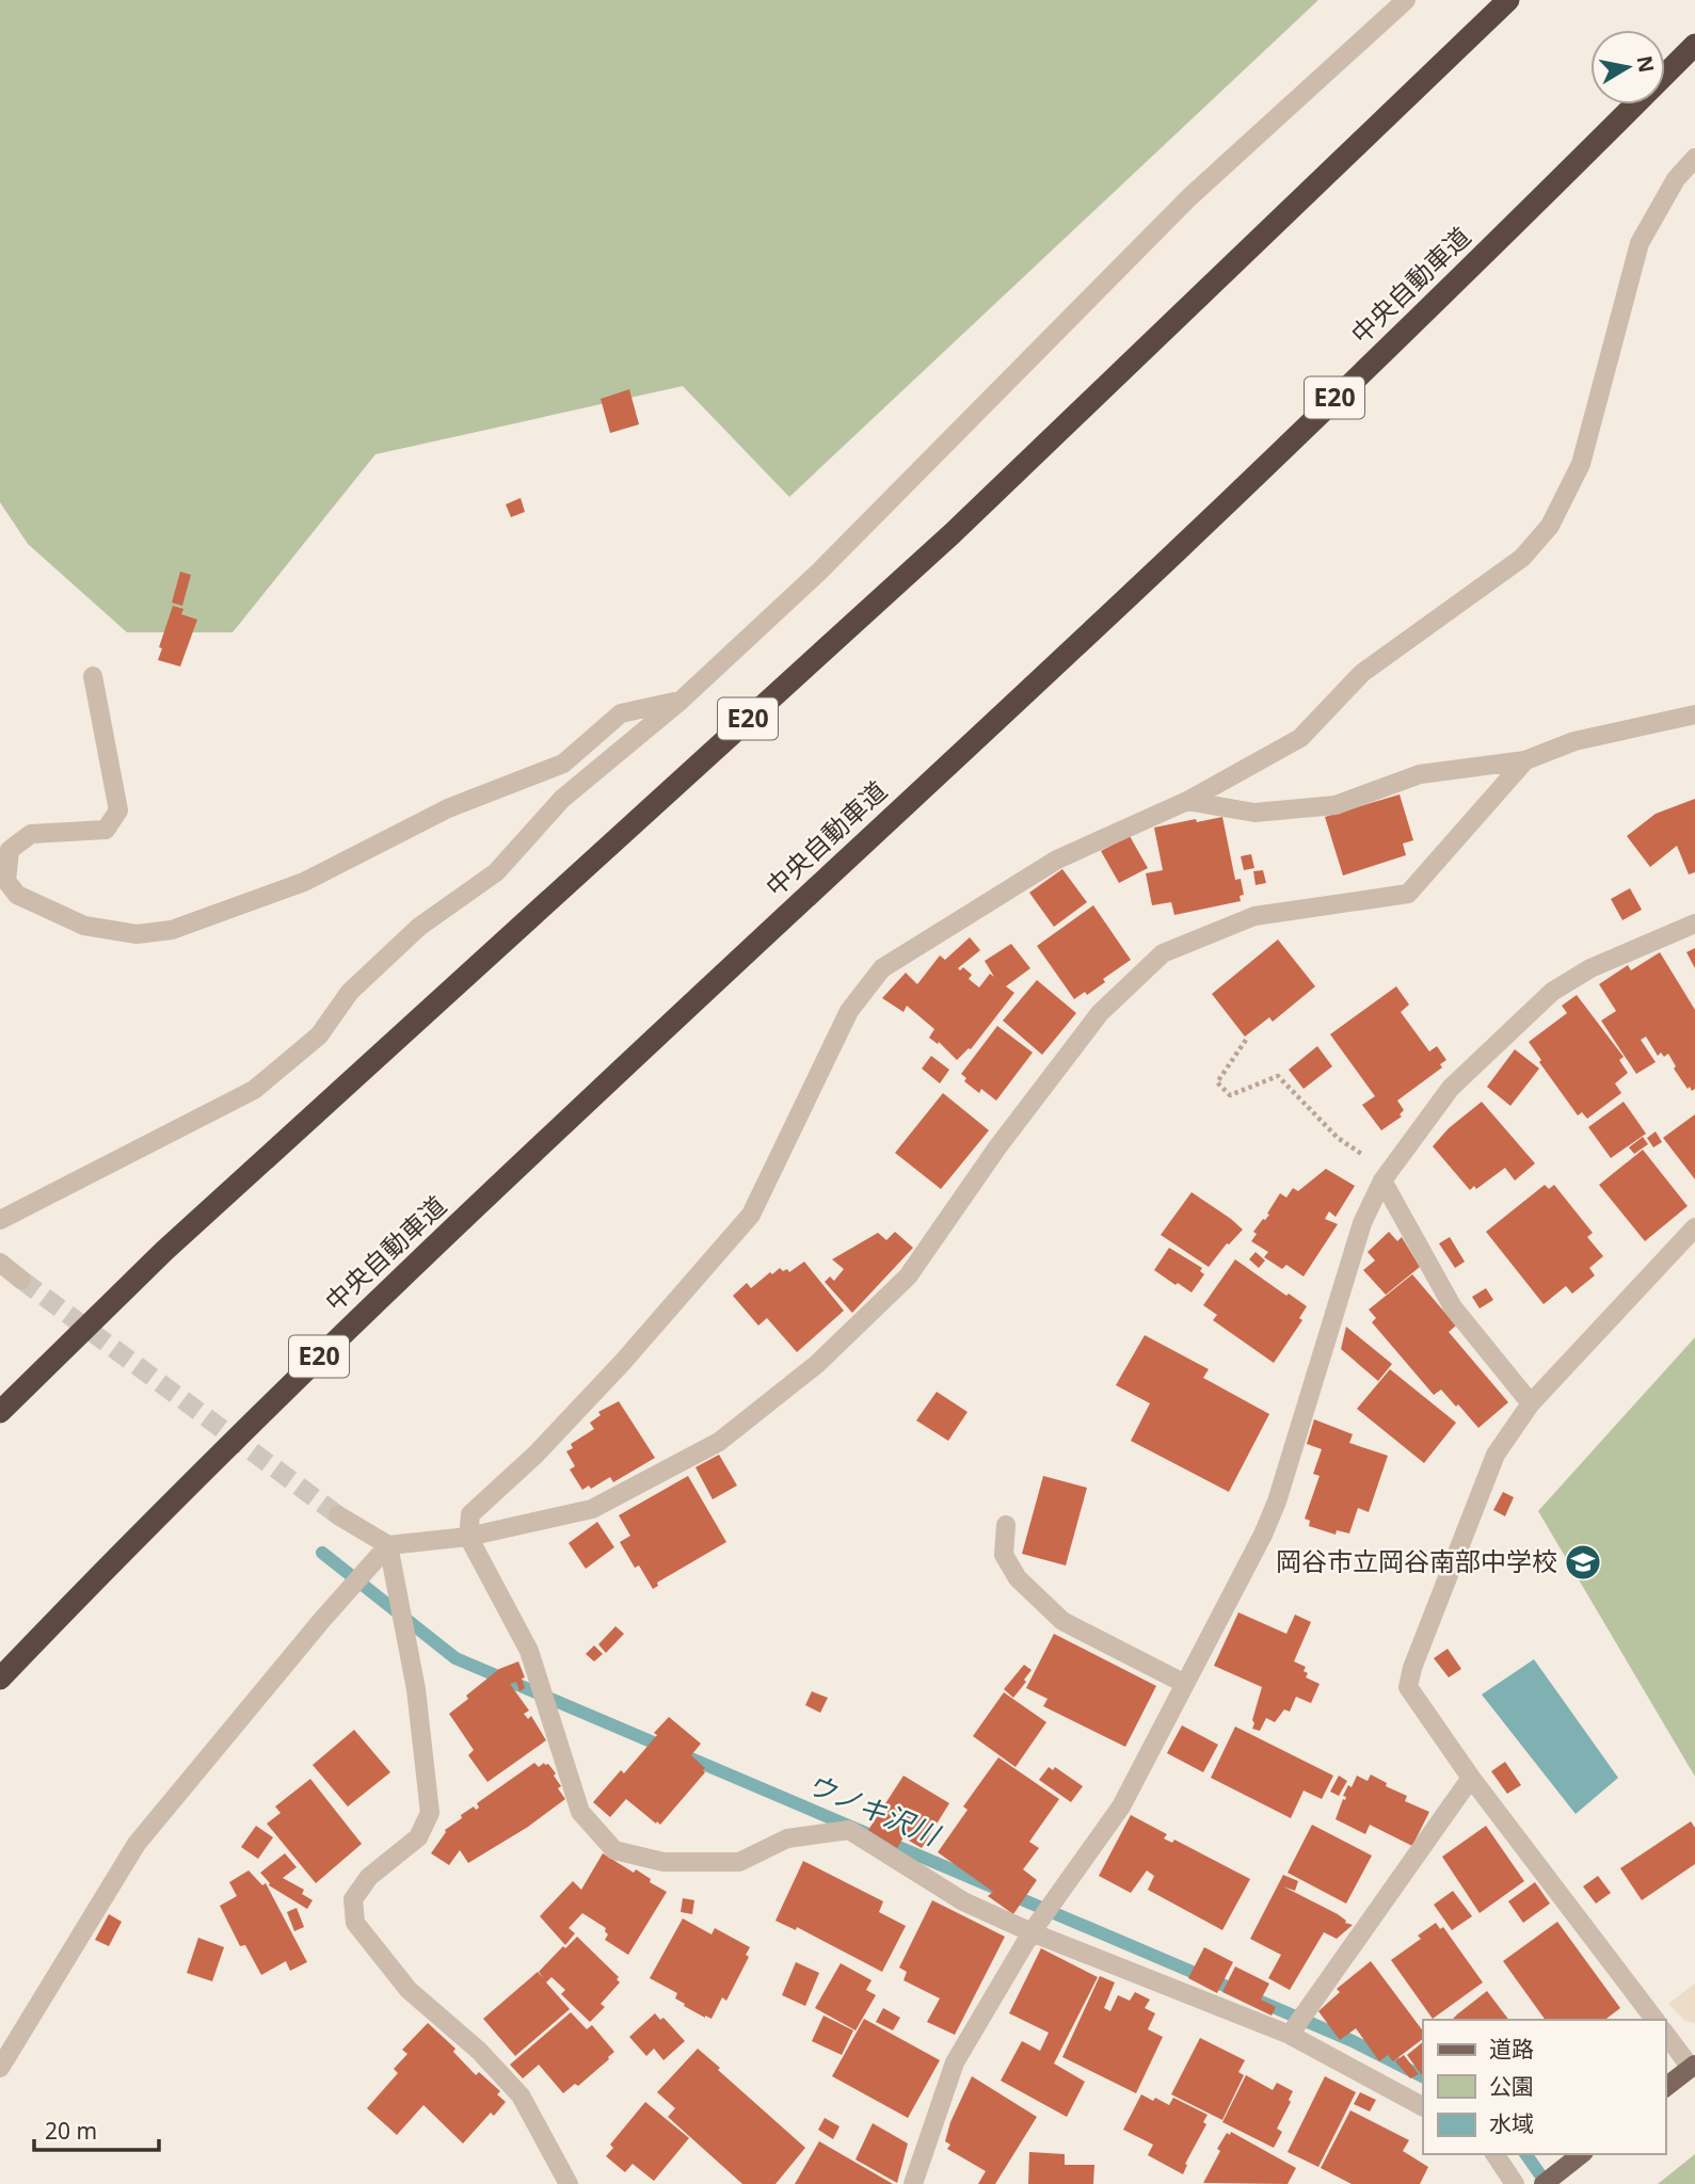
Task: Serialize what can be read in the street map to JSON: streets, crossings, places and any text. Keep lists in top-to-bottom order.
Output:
{
  "streets": {
    "highway": ["中央自動車道", "E20"]
  },
  "water": ["ウノキ沢川"],
  "places": {
    "school or university": ["岡谷市立岡谷南部中学校"]
  },
  "legend": ["道路", "公園", "水域"],
  "scale_bar": "20 m",
  "north": "right"
}
